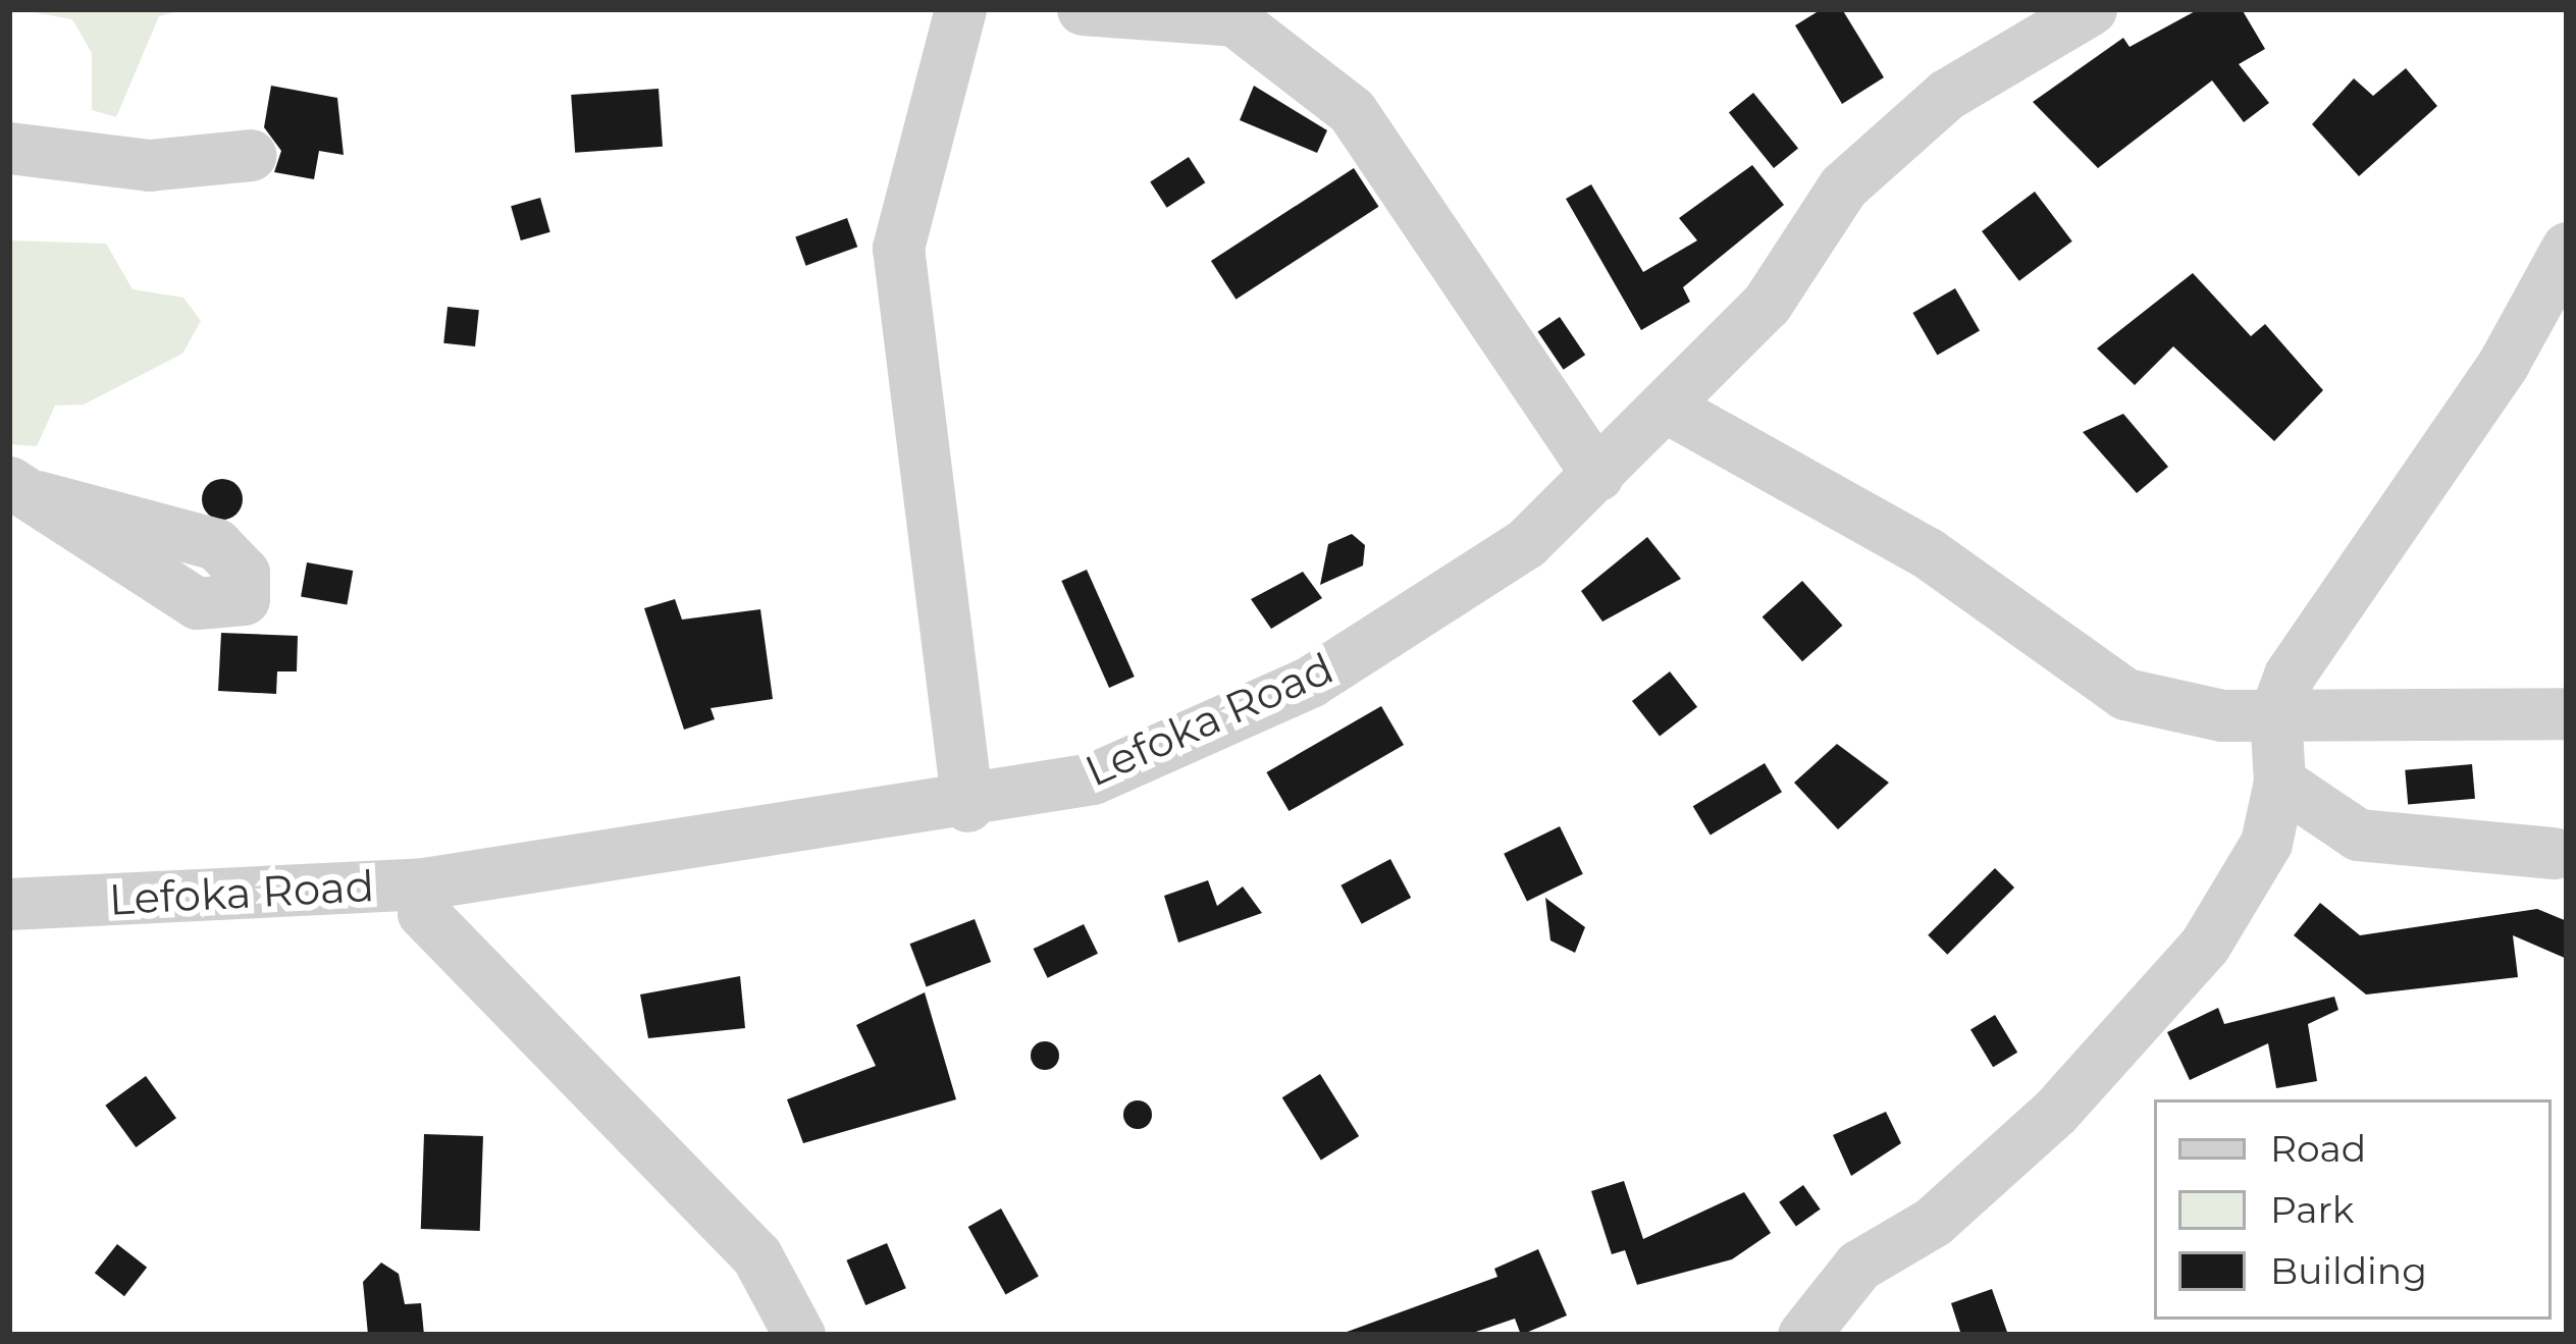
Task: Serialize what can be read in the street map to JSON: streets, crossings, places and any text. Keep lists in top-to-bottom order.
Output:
{
  "streets": {
    "street": ["Lefoka Road"]
  },
  "legend": ["Road", "Park", "Building"]
}
